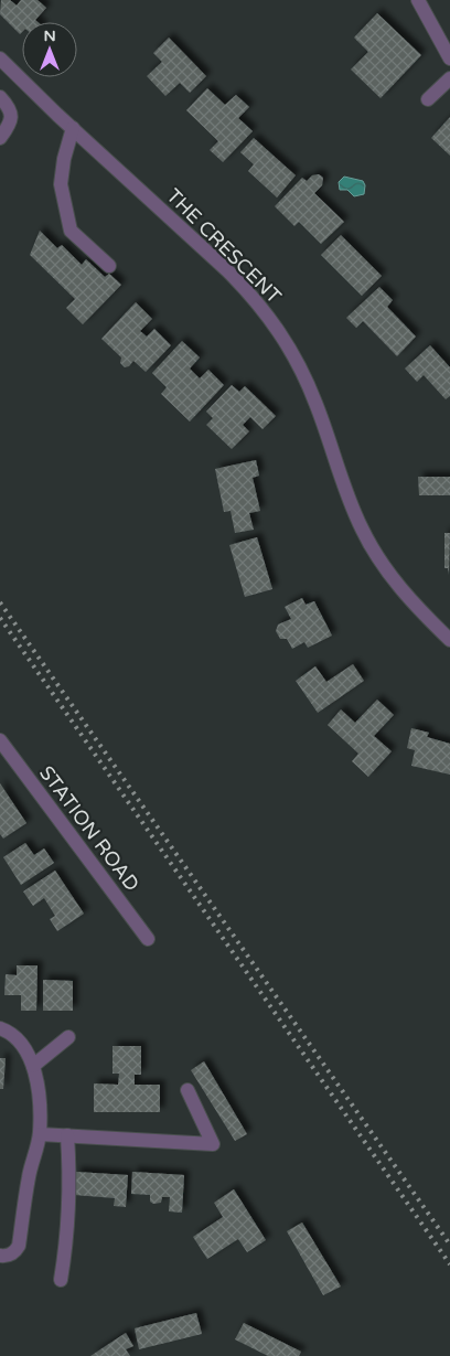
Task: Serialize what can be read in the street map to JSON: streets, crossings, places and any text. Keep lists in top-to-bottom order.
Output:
{
  "streets": {
    "street": ["THE CRESCENT", "STATION ROAD"]
  },
  "north": "top"
}
